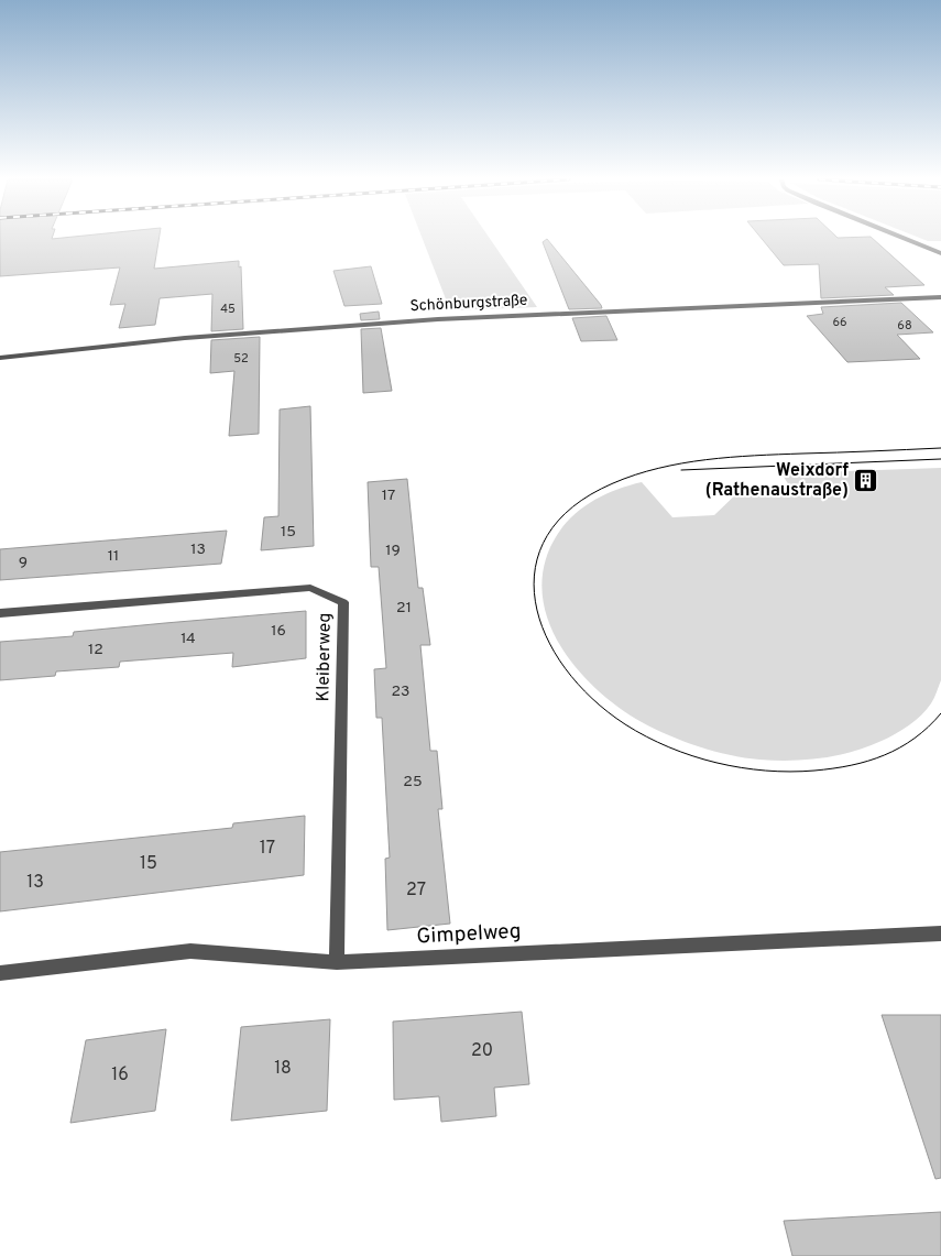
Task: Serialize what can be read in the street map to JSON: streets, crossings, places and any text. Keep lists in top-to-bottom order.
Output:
{
  "streets": {
    "street": ["Schönburgstraße", "Kleiberweg", "Gimpelweg"]
  },
  "crossings": [
    ["Kleiberweg", "Gimpelweg"]
  ],
  "places": {
    "building": ["Weixdorf (Rathenaustraße)"]
  },
  "house_numbers": [
    "45",
    "66",
    "68",
    "52",
    "17",
    "15",
    "13",
    "19",
    "11",
    "9",
    "21",
    "16",
    "14",
    "12",
    "23",
    "25",
    "17",
    "15",
    "13",
    "27",
    "20",
    "18",
    "16"
  ]
}
